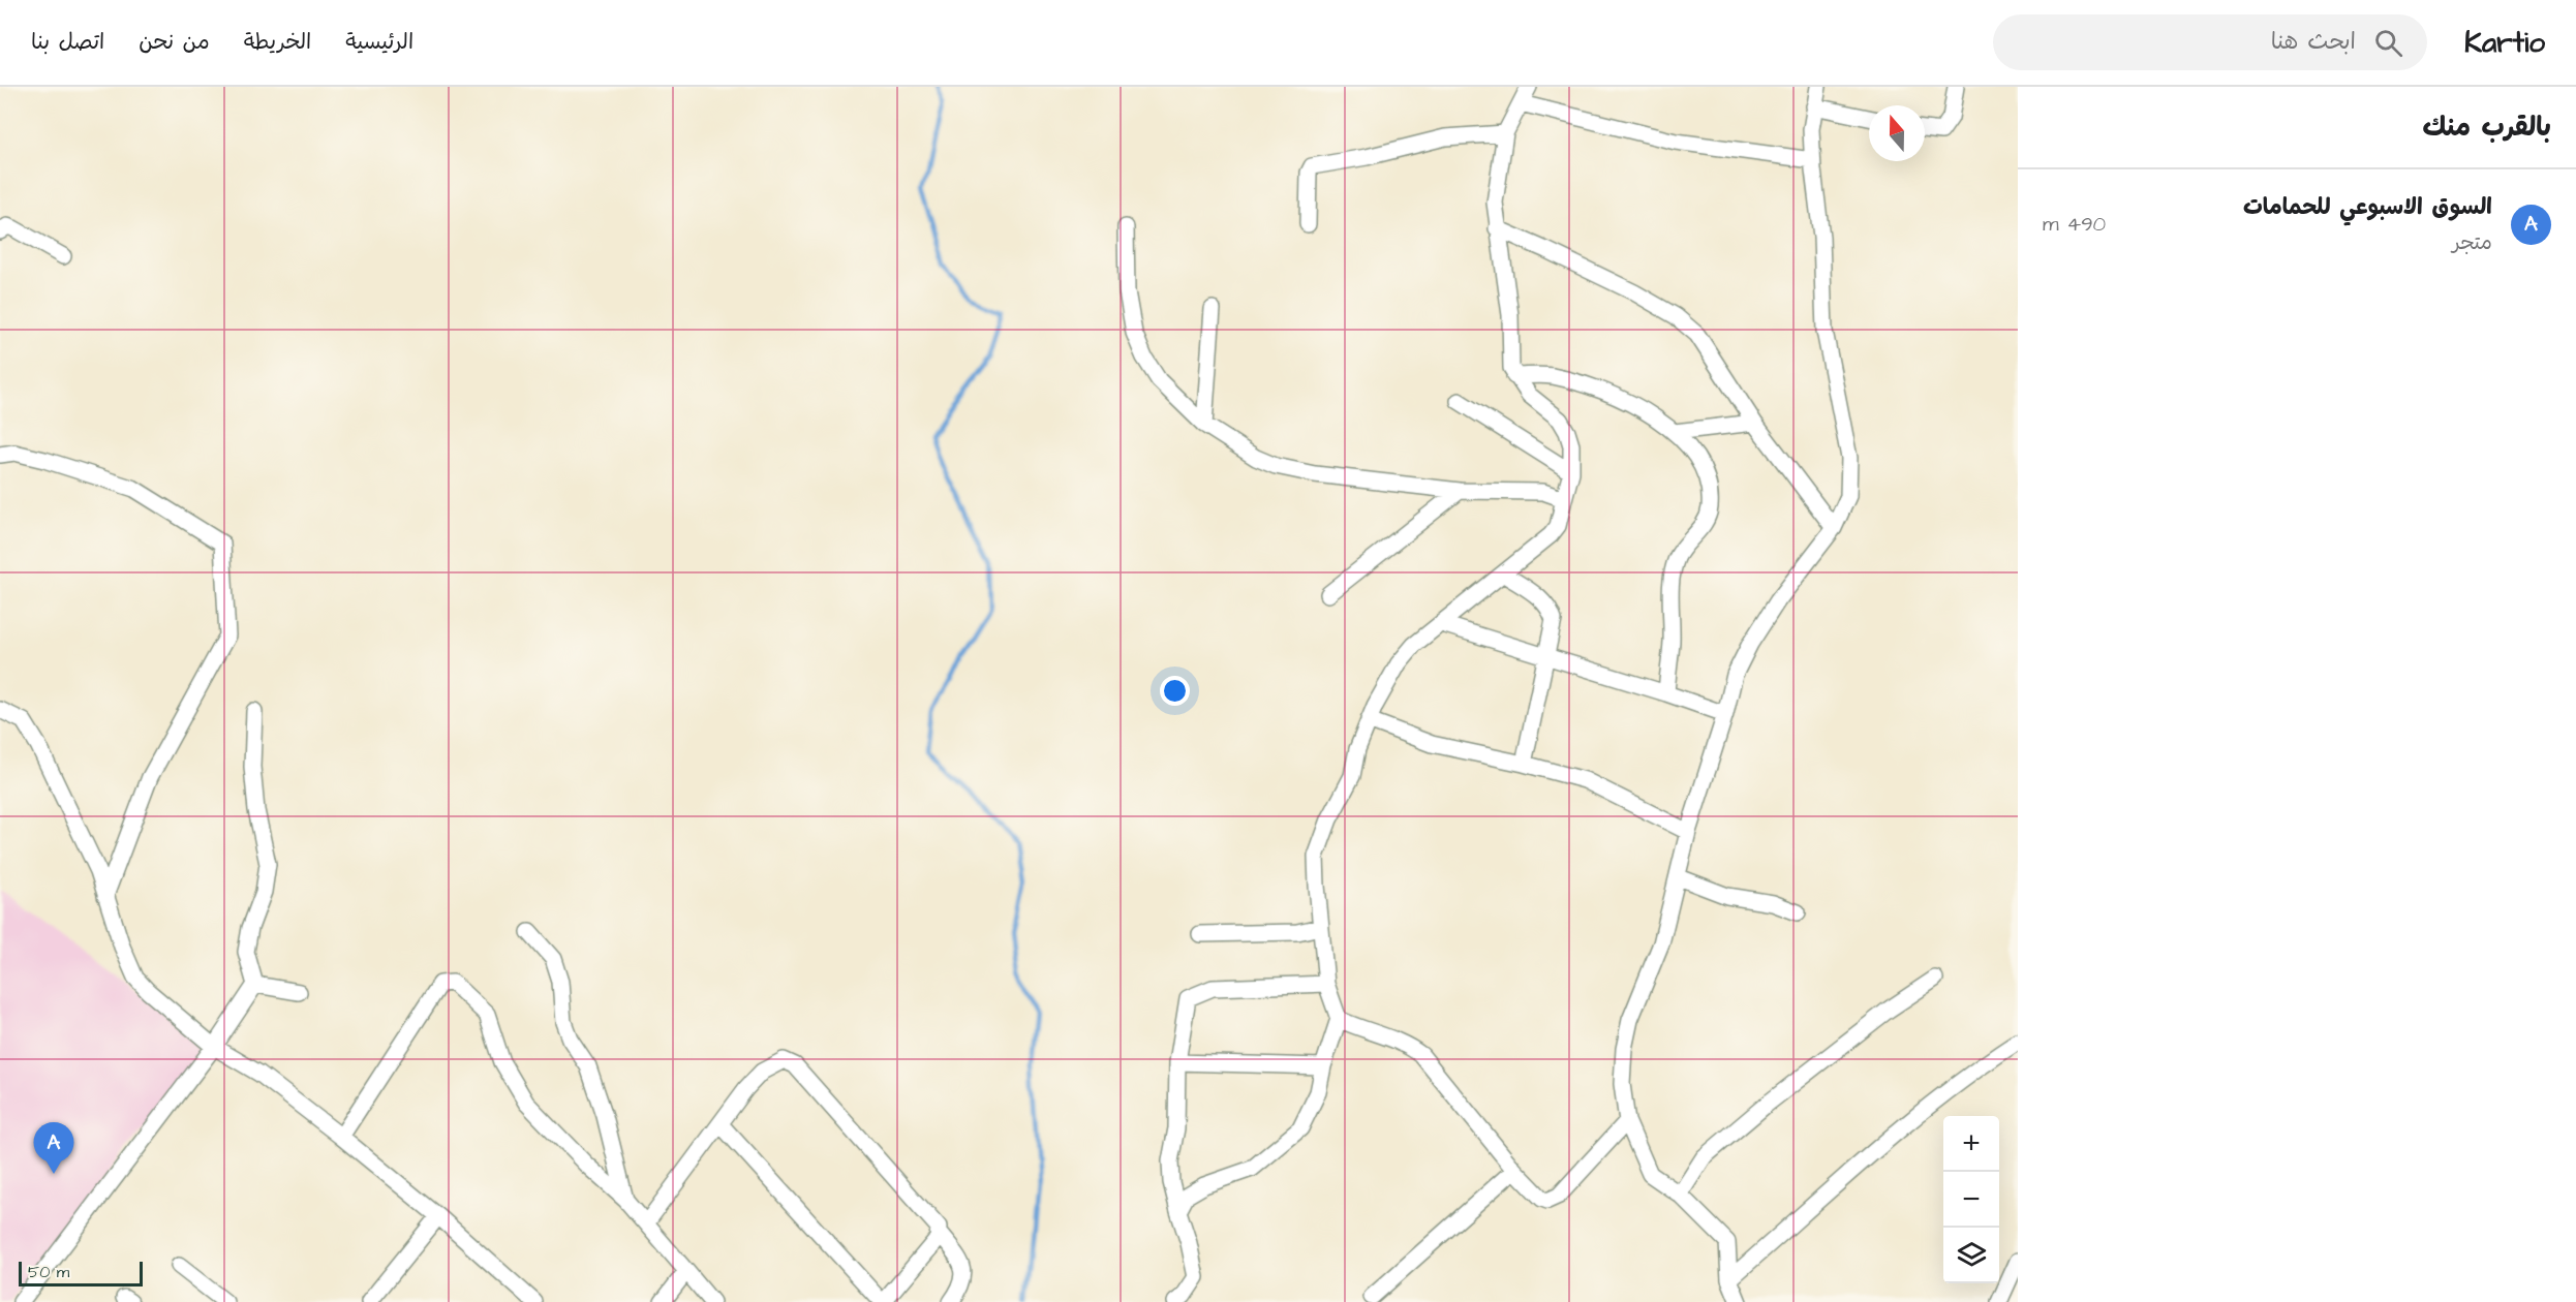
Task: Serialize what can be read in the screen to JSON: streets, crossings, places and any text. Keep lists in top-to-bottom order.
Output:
{
  "scale_bar": "50 m",
  "north": "top",
  "page": {
    "header": "Kartio",
    "search": "ابحث هنا",
    "nav": [
      "الرئيسية",
      "الخريطة",
      "من نحن",
      "اتصل بنا"
    ],
    "heading": "بالقرب منك",
    "list": [
      {
        "mark": "A",
        "name": "السوق الاسبوعي للحمامات",
        "note": "متجر",
        "value": "490 m"
      }
    ],
    "map_buttons": ["+", "−"],
    "pins": "A",
    "scale": "50 m"
  }
}
